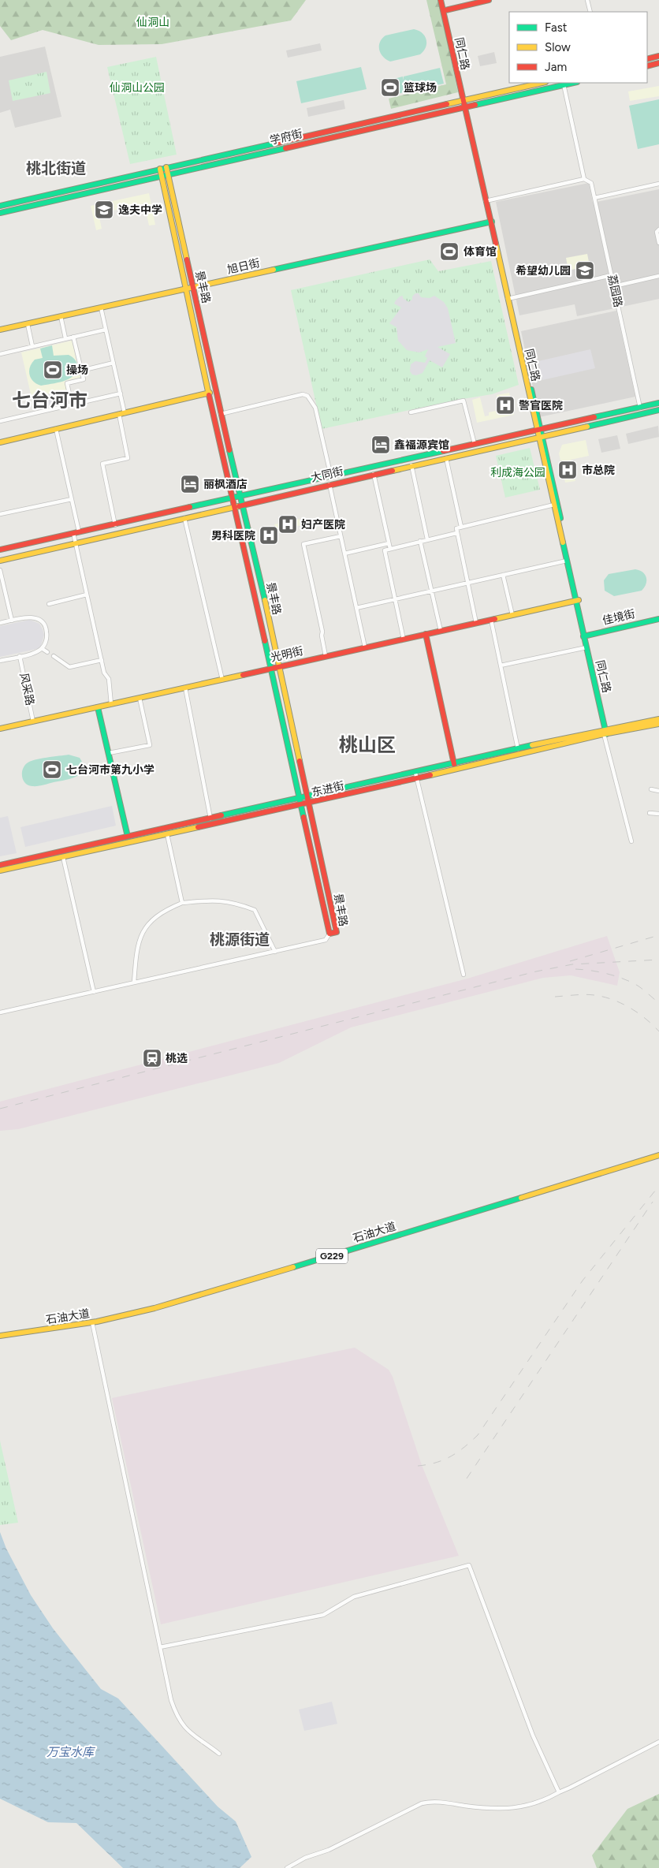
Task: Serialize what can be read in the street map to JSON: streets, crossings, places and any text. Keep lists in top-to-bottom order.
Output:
{
  "streets": {
    "main road": [
      "同仁路",
      "学府街",
      "旭日街",
      "景丰路",
      "大同街",
      "佳境街",
      "光明街",
      "东进街",
      "石油大道",
      "G229"
    ],
    "street": ["荔园路", "风采路"]
  },
  "crossings": [
    ["同仁路", "学府街"],
    ["同仁路", "旭日街"],
    ["同仁路", "大同街"],
    ["同仁路", "佳境街"],
    ["同仁路", "光明街"],
    ["同仁路", "东进街"],
    ["学府街", "景丰路"],
    ["学府街", "荔园路"],
    ["旭日街", "景丰路"],
    ["景丰路", "大同街"],
    ["景丰路", "光明街"],
    ["景丰路", "东进街"],
    ["荔园路", "大同街"],
    ["光明街", "风采路"]
  ],
  "districts": [
    "桃北街道",
    "七台河市",
    "桃山区",
    "桃源街道"
  ],
  "water": ["万宝水库"],
  "parks": ["仙洞山", "仙洞山公园", "利成海公园"],
  "places": {
    "sports": [
      "篮球场",
      "体育馆",
      "操场",
      "七台河市第九小学"
    ],
    "school or university": ["逸夫中学", "希望幼儿园"],
    "hospital": [
      "警官医院",
      "市总院",
      "妇产医院",
      "男科医院"
    ],
    "hotel": ["鑫福源宾馆", "丽枫酒店"],
    "station": ["桃选"]
  },
  "legend": ["Fast", "Slow", "Jam"]
}
